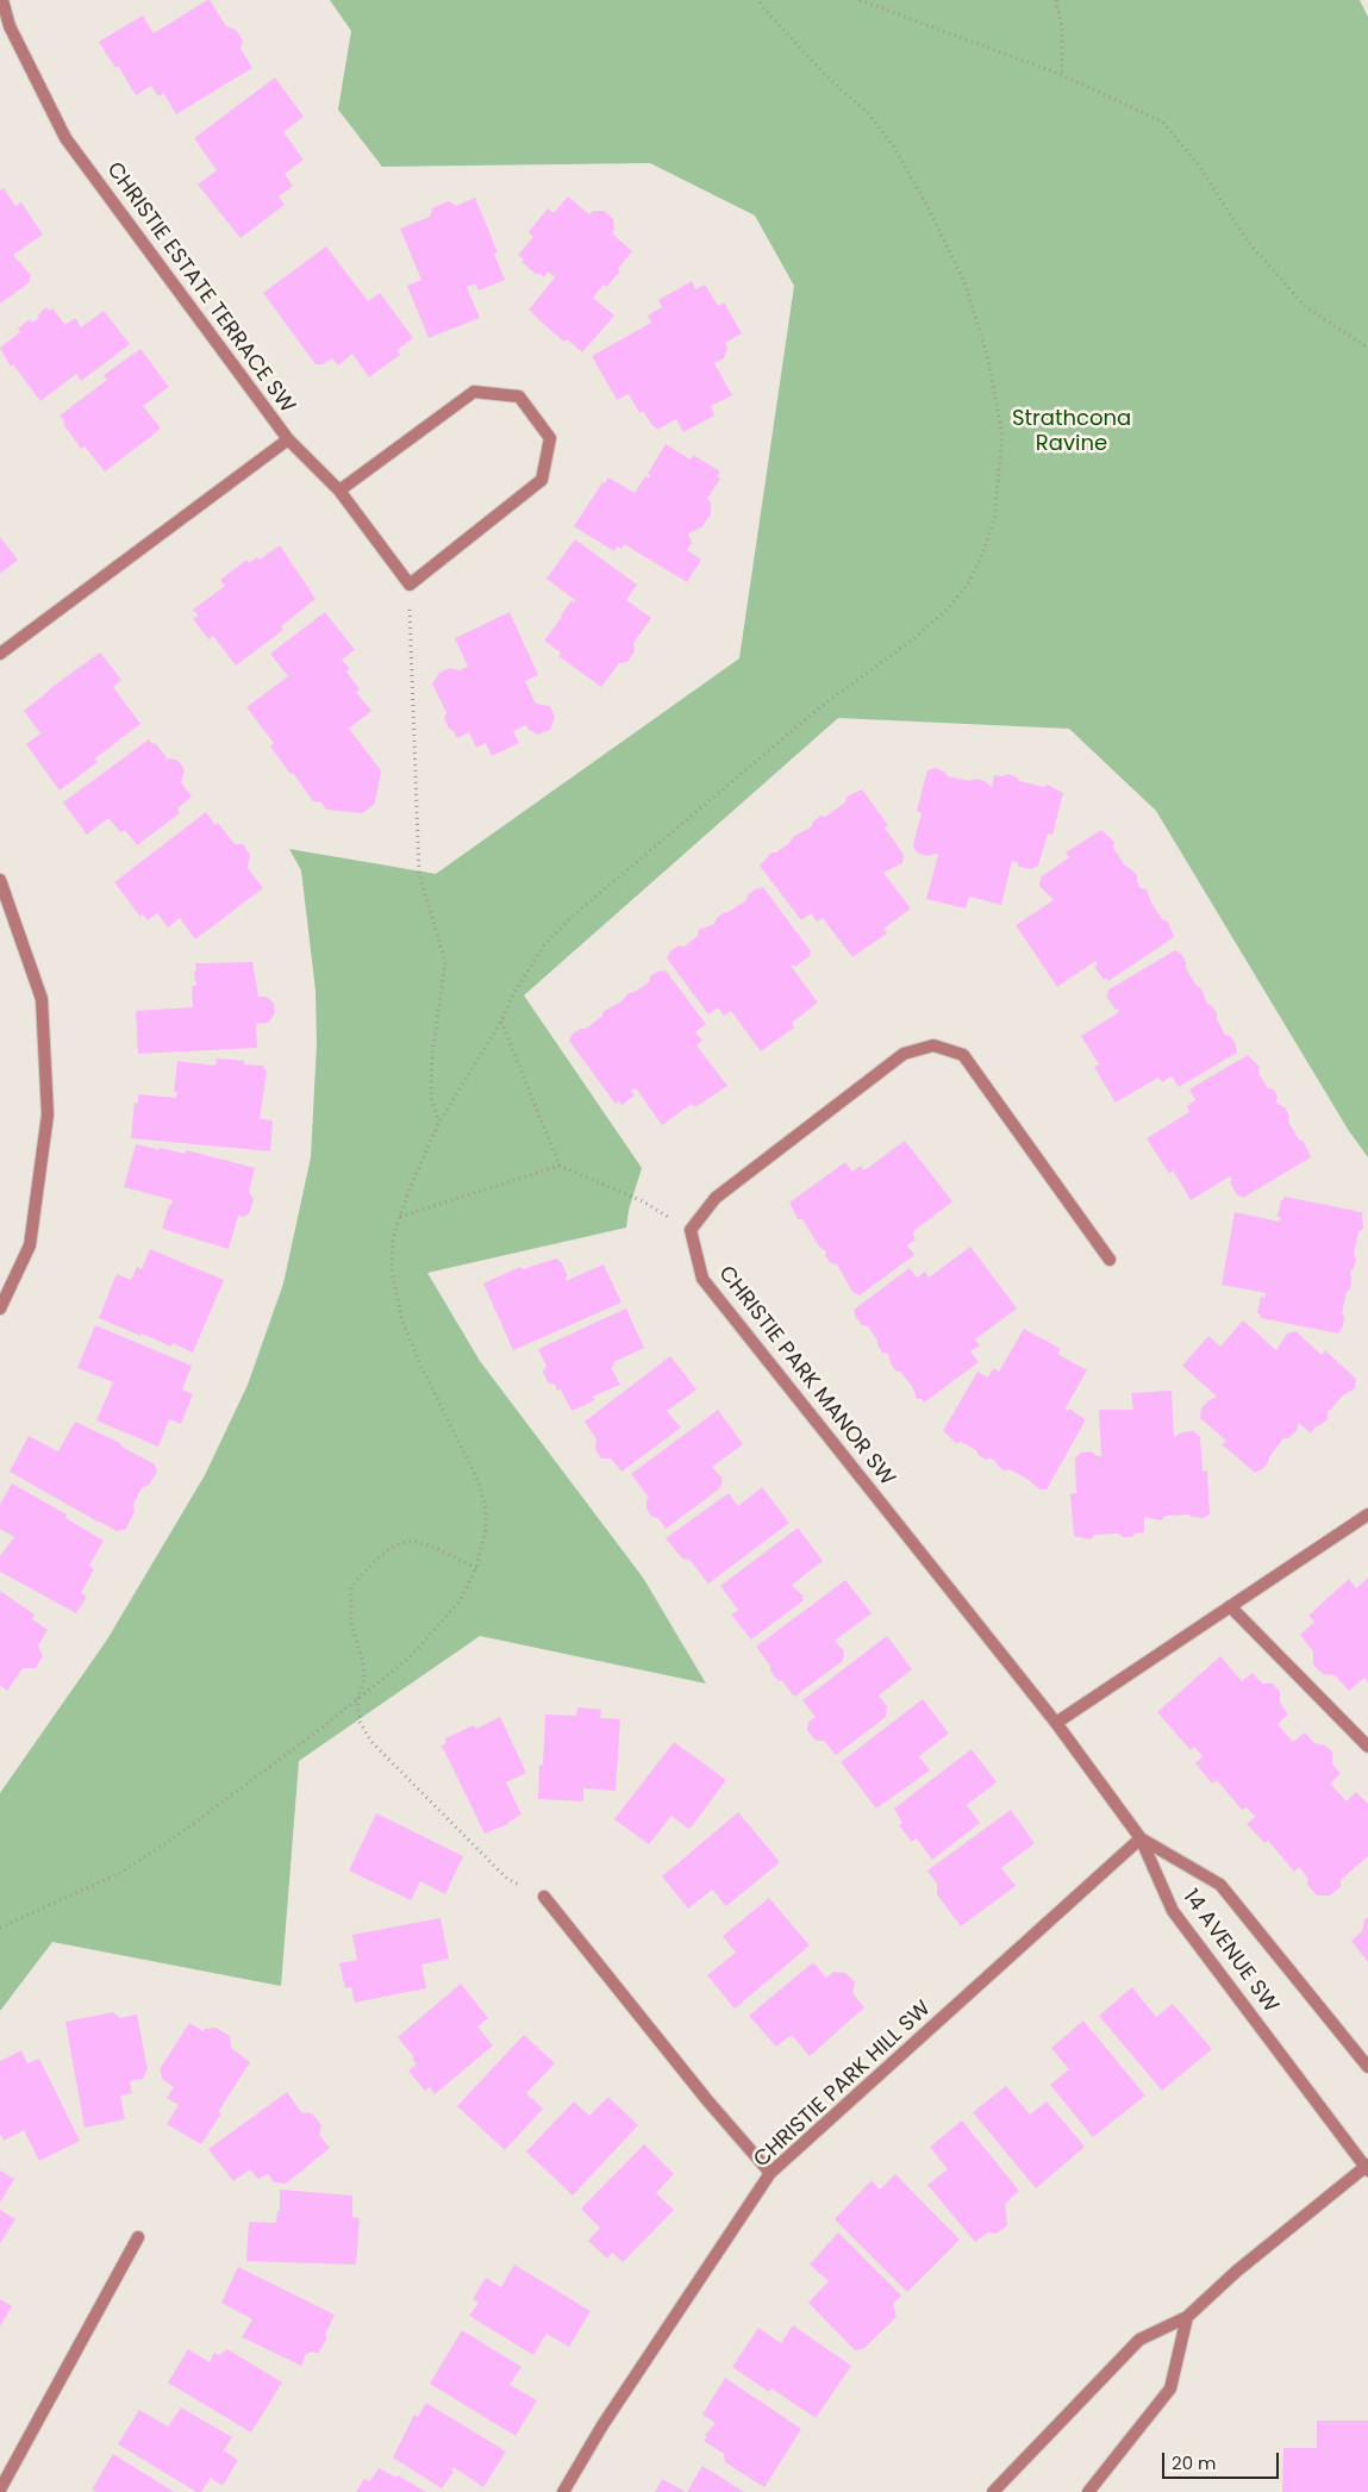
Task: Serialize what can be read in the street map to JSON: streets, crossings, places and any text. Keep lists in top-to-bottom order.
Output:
{
  "streets": {
    "street": [
      "CHRISTIE ESTATE TERRACE SW",
      "CHRISTIE PARK MANOR SW",
      "14 AVENUE SW",
      "CHRISTIE PARK HILL SW"
    ]
  },
  "crossings": [
    ["CHRISTIE PARK MANOR SW", "14 AVENUE SW"],
    ["CHRISTIE PARK MANOR SW", "CHRISTIE PARK HILL SW"],
    ["14 AVENUE SW", "CHRISTIE PARK HILL SW"]
  ],
  "parks": ["Strathcona Ravine"],
  "scale_bar": "20 m"
}
